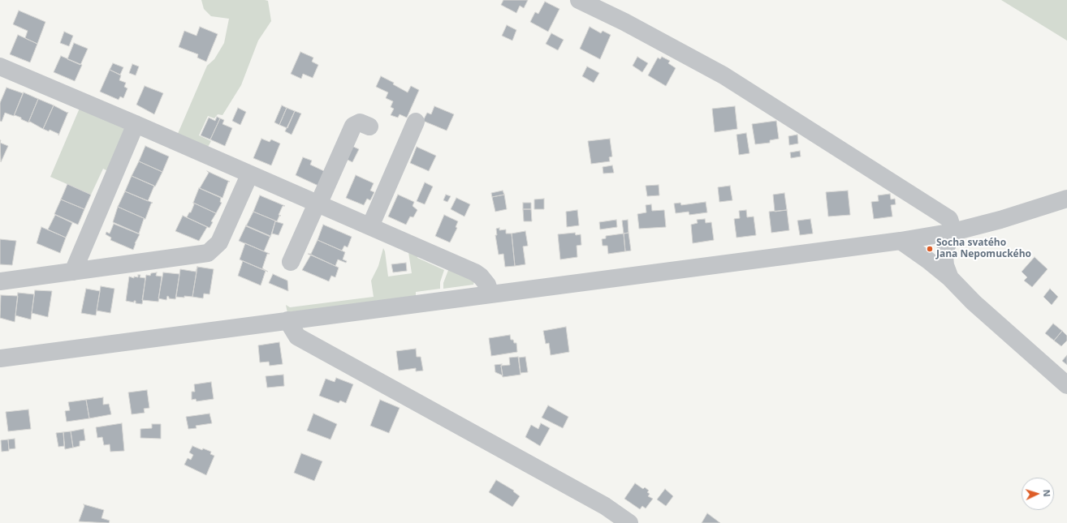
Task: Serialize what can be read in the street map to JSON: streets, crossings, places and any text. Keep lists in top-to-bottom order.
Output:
{
  "places": ["Socha svatého Jana Nepomuckého"],
  "north": "right"
}
